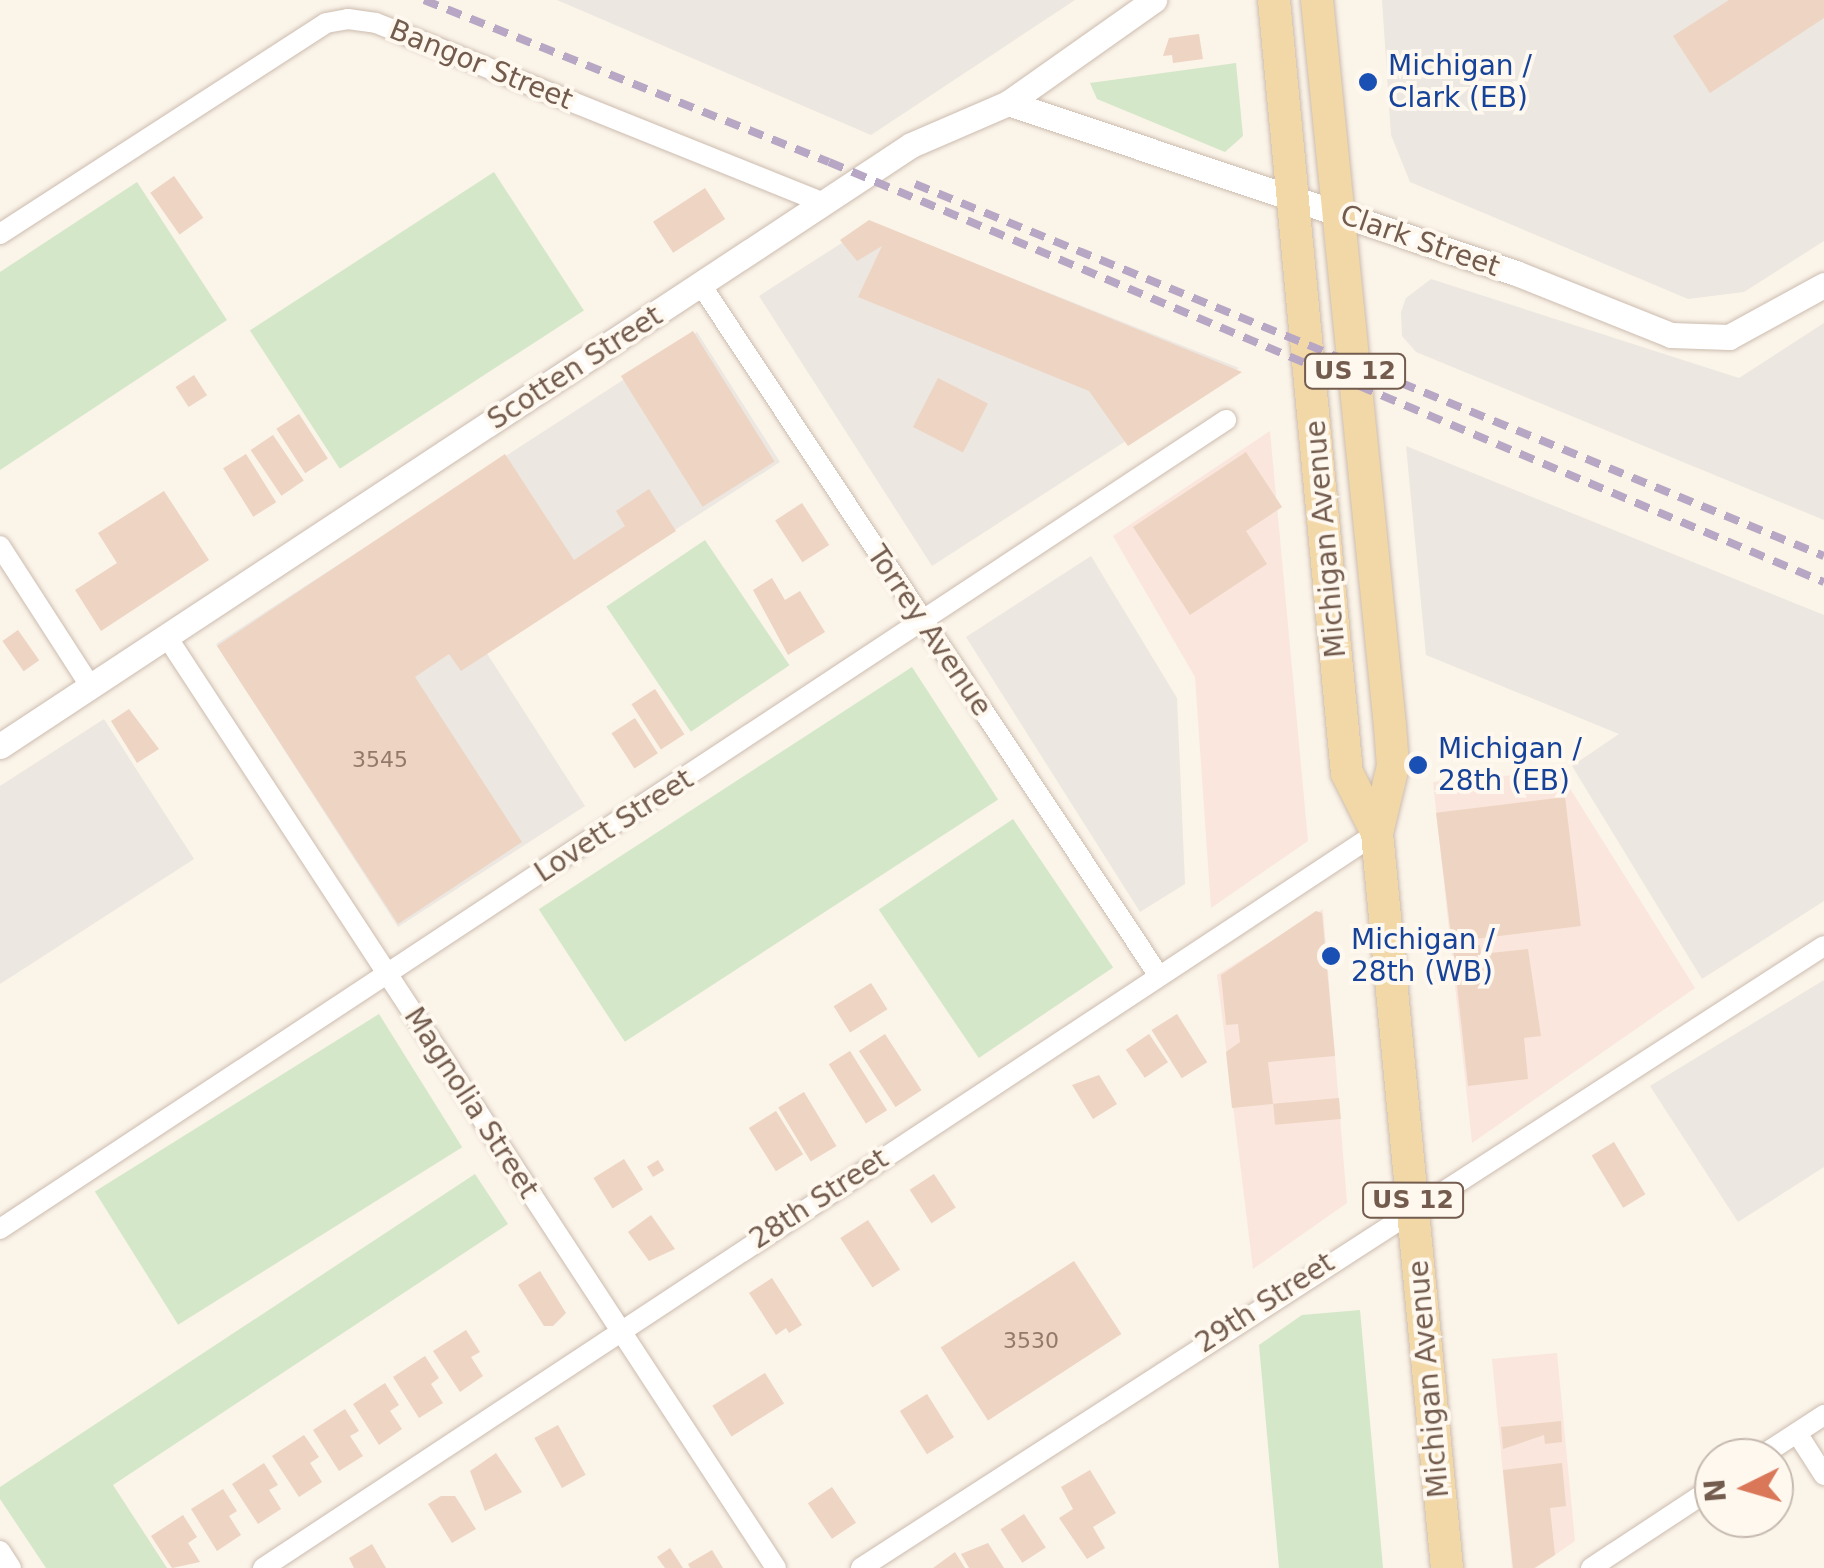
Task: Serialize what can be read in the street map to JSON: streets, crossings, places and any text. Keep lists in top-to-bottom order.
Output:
{
  "streets": {
    "main road": ["US 12", "Michigan Avenue"],
    "street": [
      "Bangor Street",
      "Clark Street",
      "Scotten Street",
      "Torrey Avenue",
      "Lovett Street",
      "Magnolia Street",
      "28th Street",
      "29th Street"
    ]
  },
  "crossings": [
    ["Bangor Street", "Scotten Street"],
    ["Clark Street", "Scotten Street"],
    ["Clark Street", "Michigan Avenue"],
    ["Scotten Street", "Torrey Avenue"],
    ["Scotten Street", "Magnolia Street"],
    ["Michigan Avenue", "28th Street"],
    ["Michigan Avenue", "29th Street"],
    ["Torrey Avenue", "Lovett Street"],
    ["Torrey Avenue", "28th Street"],
    ["Lovett Street", "Magnolia Street"],
    ["Magnolia Street", "28th Street"]
  ],
  "places": ["Michigan / Clark (EB)", "Michigan / 28th (EB)", "Michigan / 28th (WB)"],
  "house_numbers": ["3545", "3530"],
  "north": "left"
}
